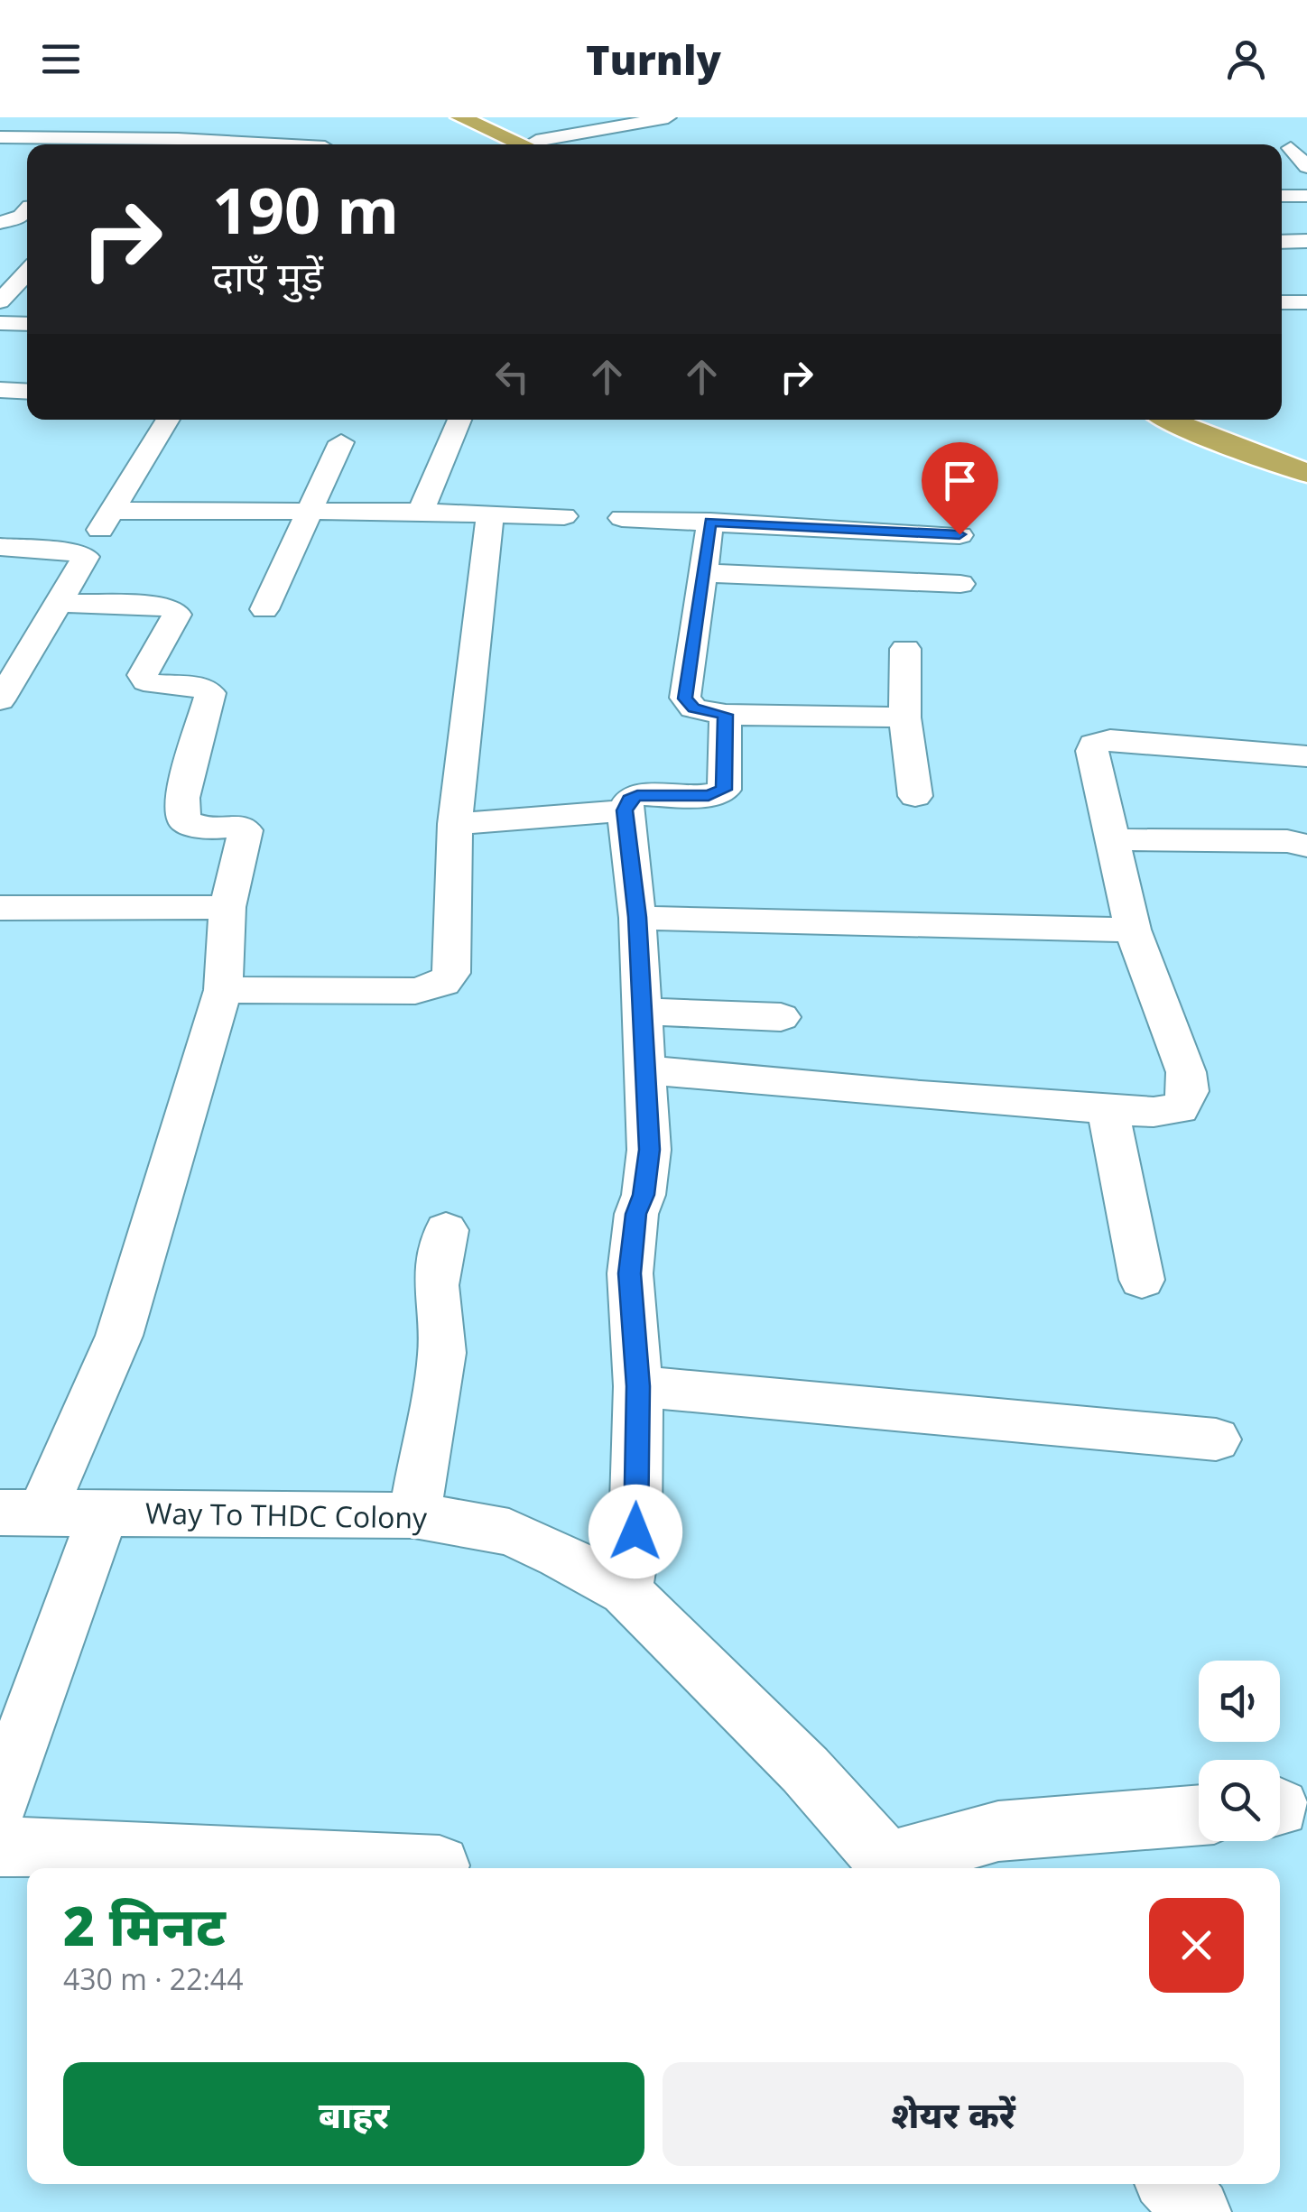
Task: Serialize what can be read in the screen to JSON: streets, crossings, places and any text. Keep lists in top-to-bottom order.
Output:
{
  "streets": {
    "street": ["Way To THDC Colony"]
  },
  "page": {
    "header": "Turnly",
    "turn": ["190 m", "दाएँ मुड़ें"],
    "heading": ["2 मिनट", "430 m · 22:44"],
    "buttons": ["बाहर", "शेयर करें"]
  }
}
